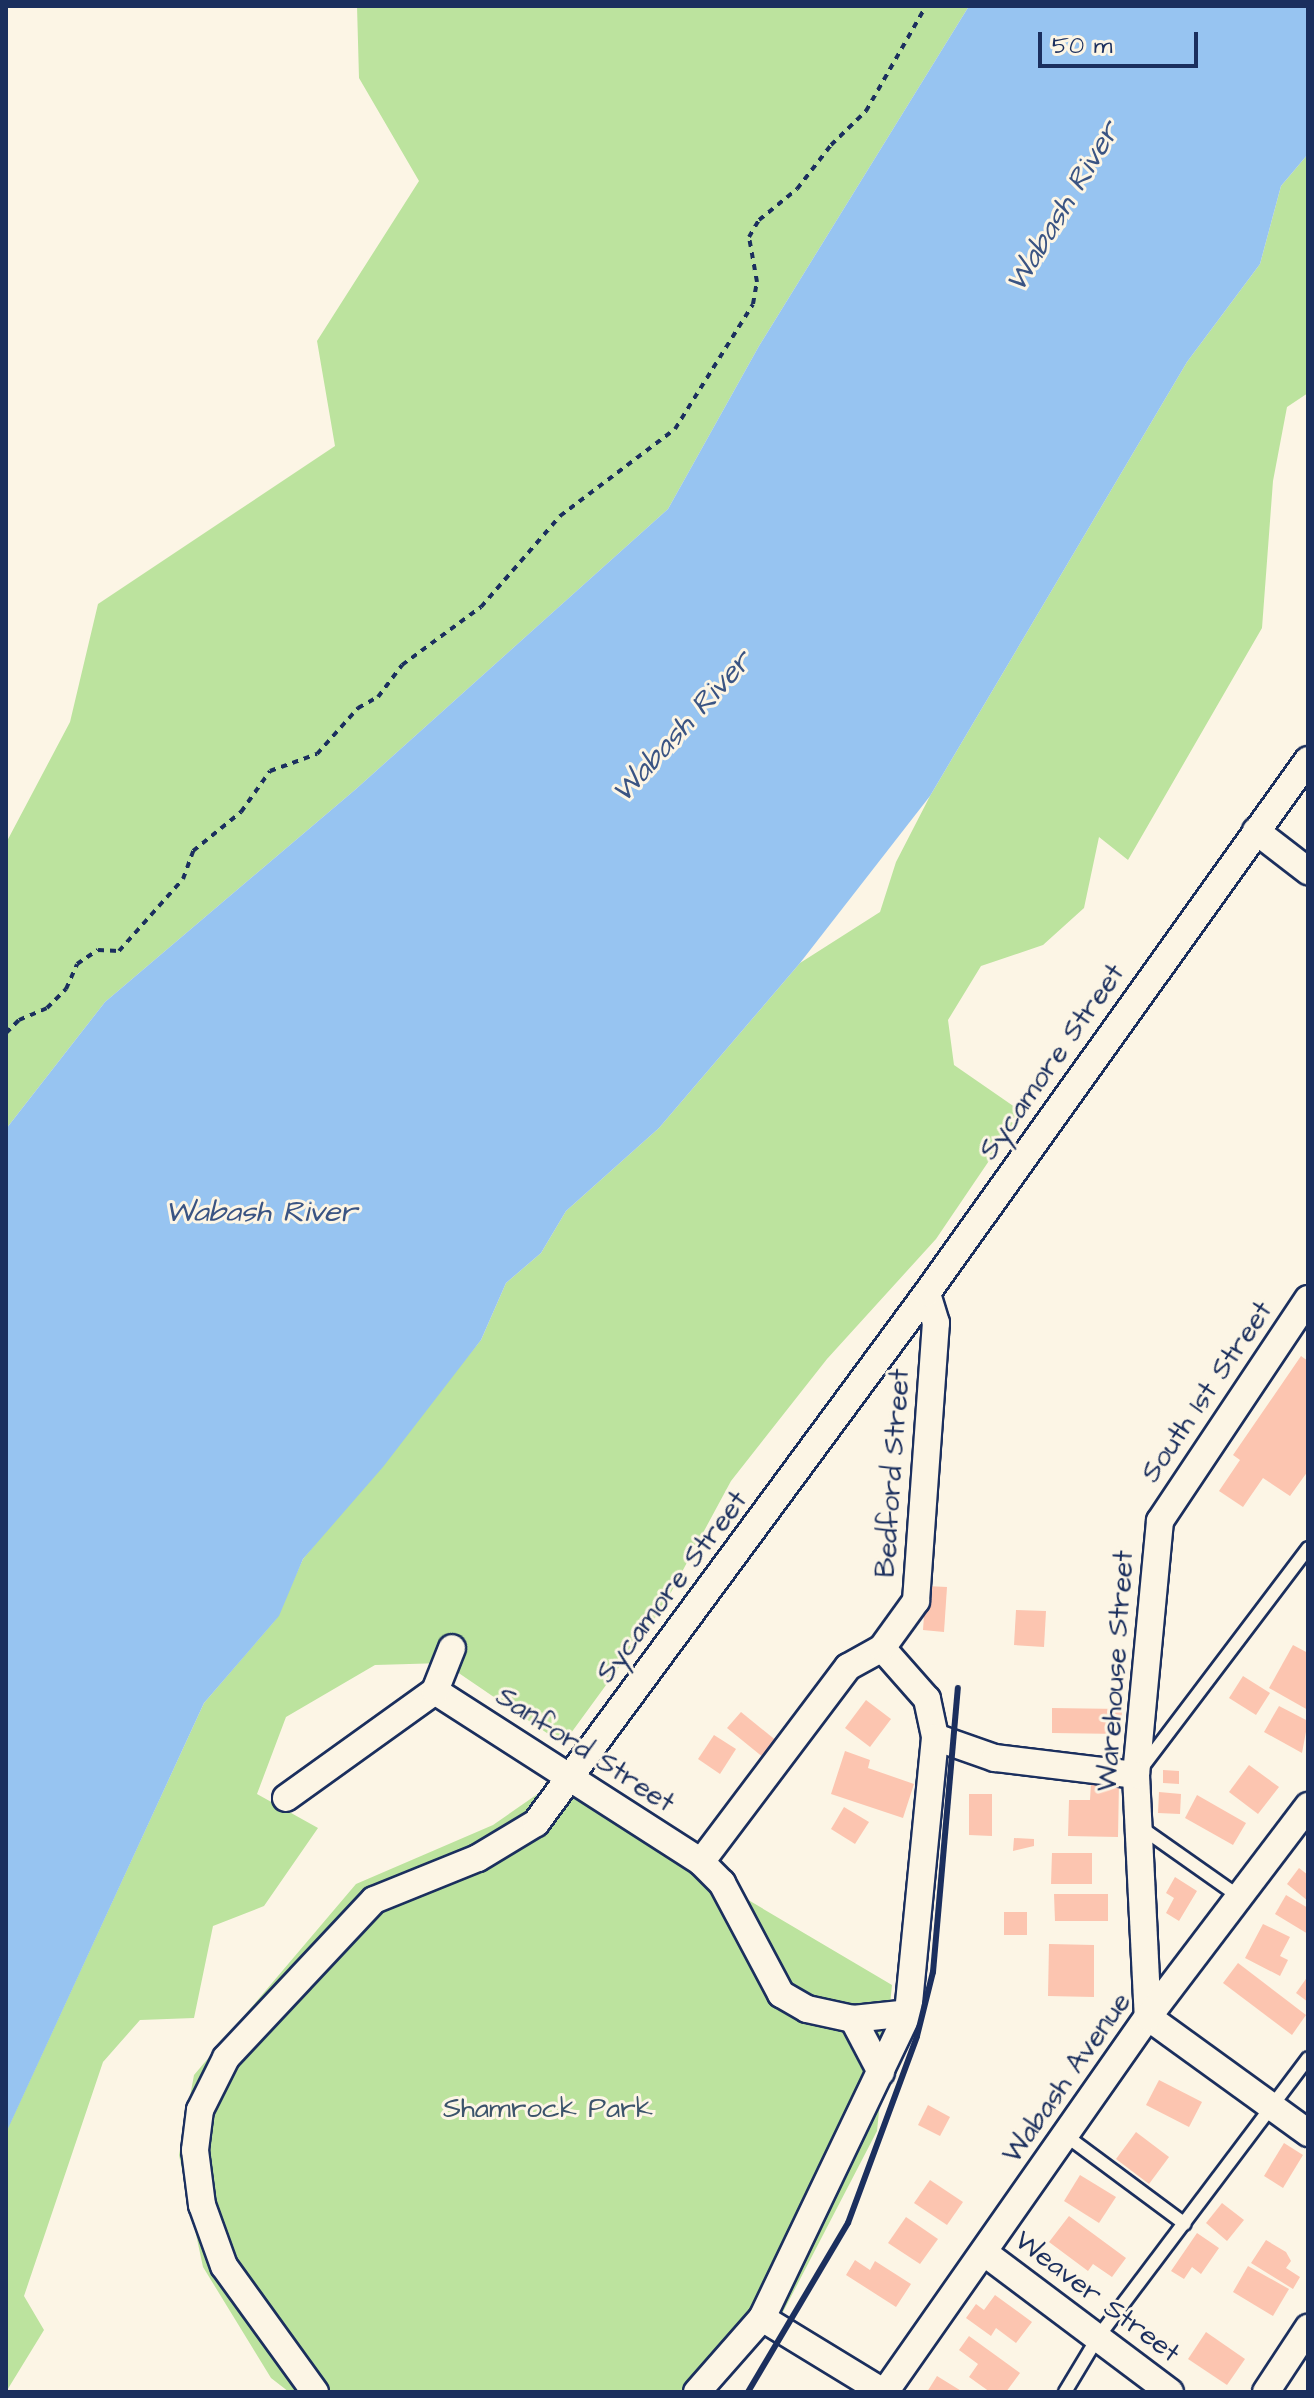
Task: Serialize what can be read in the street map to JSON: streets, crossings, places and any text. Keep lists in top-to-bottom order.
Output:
{
  "streets": {
    "street": [
      "Sycamore Street",
      "South 1st Street",
      "Bedford Street",
      "Warehouse Street",
      "Sanford Street",
      "Wabash Avenue",
      "Weaver Street"
    ]
  },
  "crossings": [
    ["Sycamore Street", "Bedford Street"],
    ["Sycamore Street", "Sanford Street"],
    ["South 1st Street", "Warehouse Street"],
    ["Bedford Street", "Sanford Street"],
    ["Warehouse Street", "Wabash Avenue"],
    ["Wabash Avenue", "Weaver Street"]
  ],
  "water": ["Wabash River"],
  "parks": ["Shamrock Park"],
  "scale_bar": "50 m"
}
